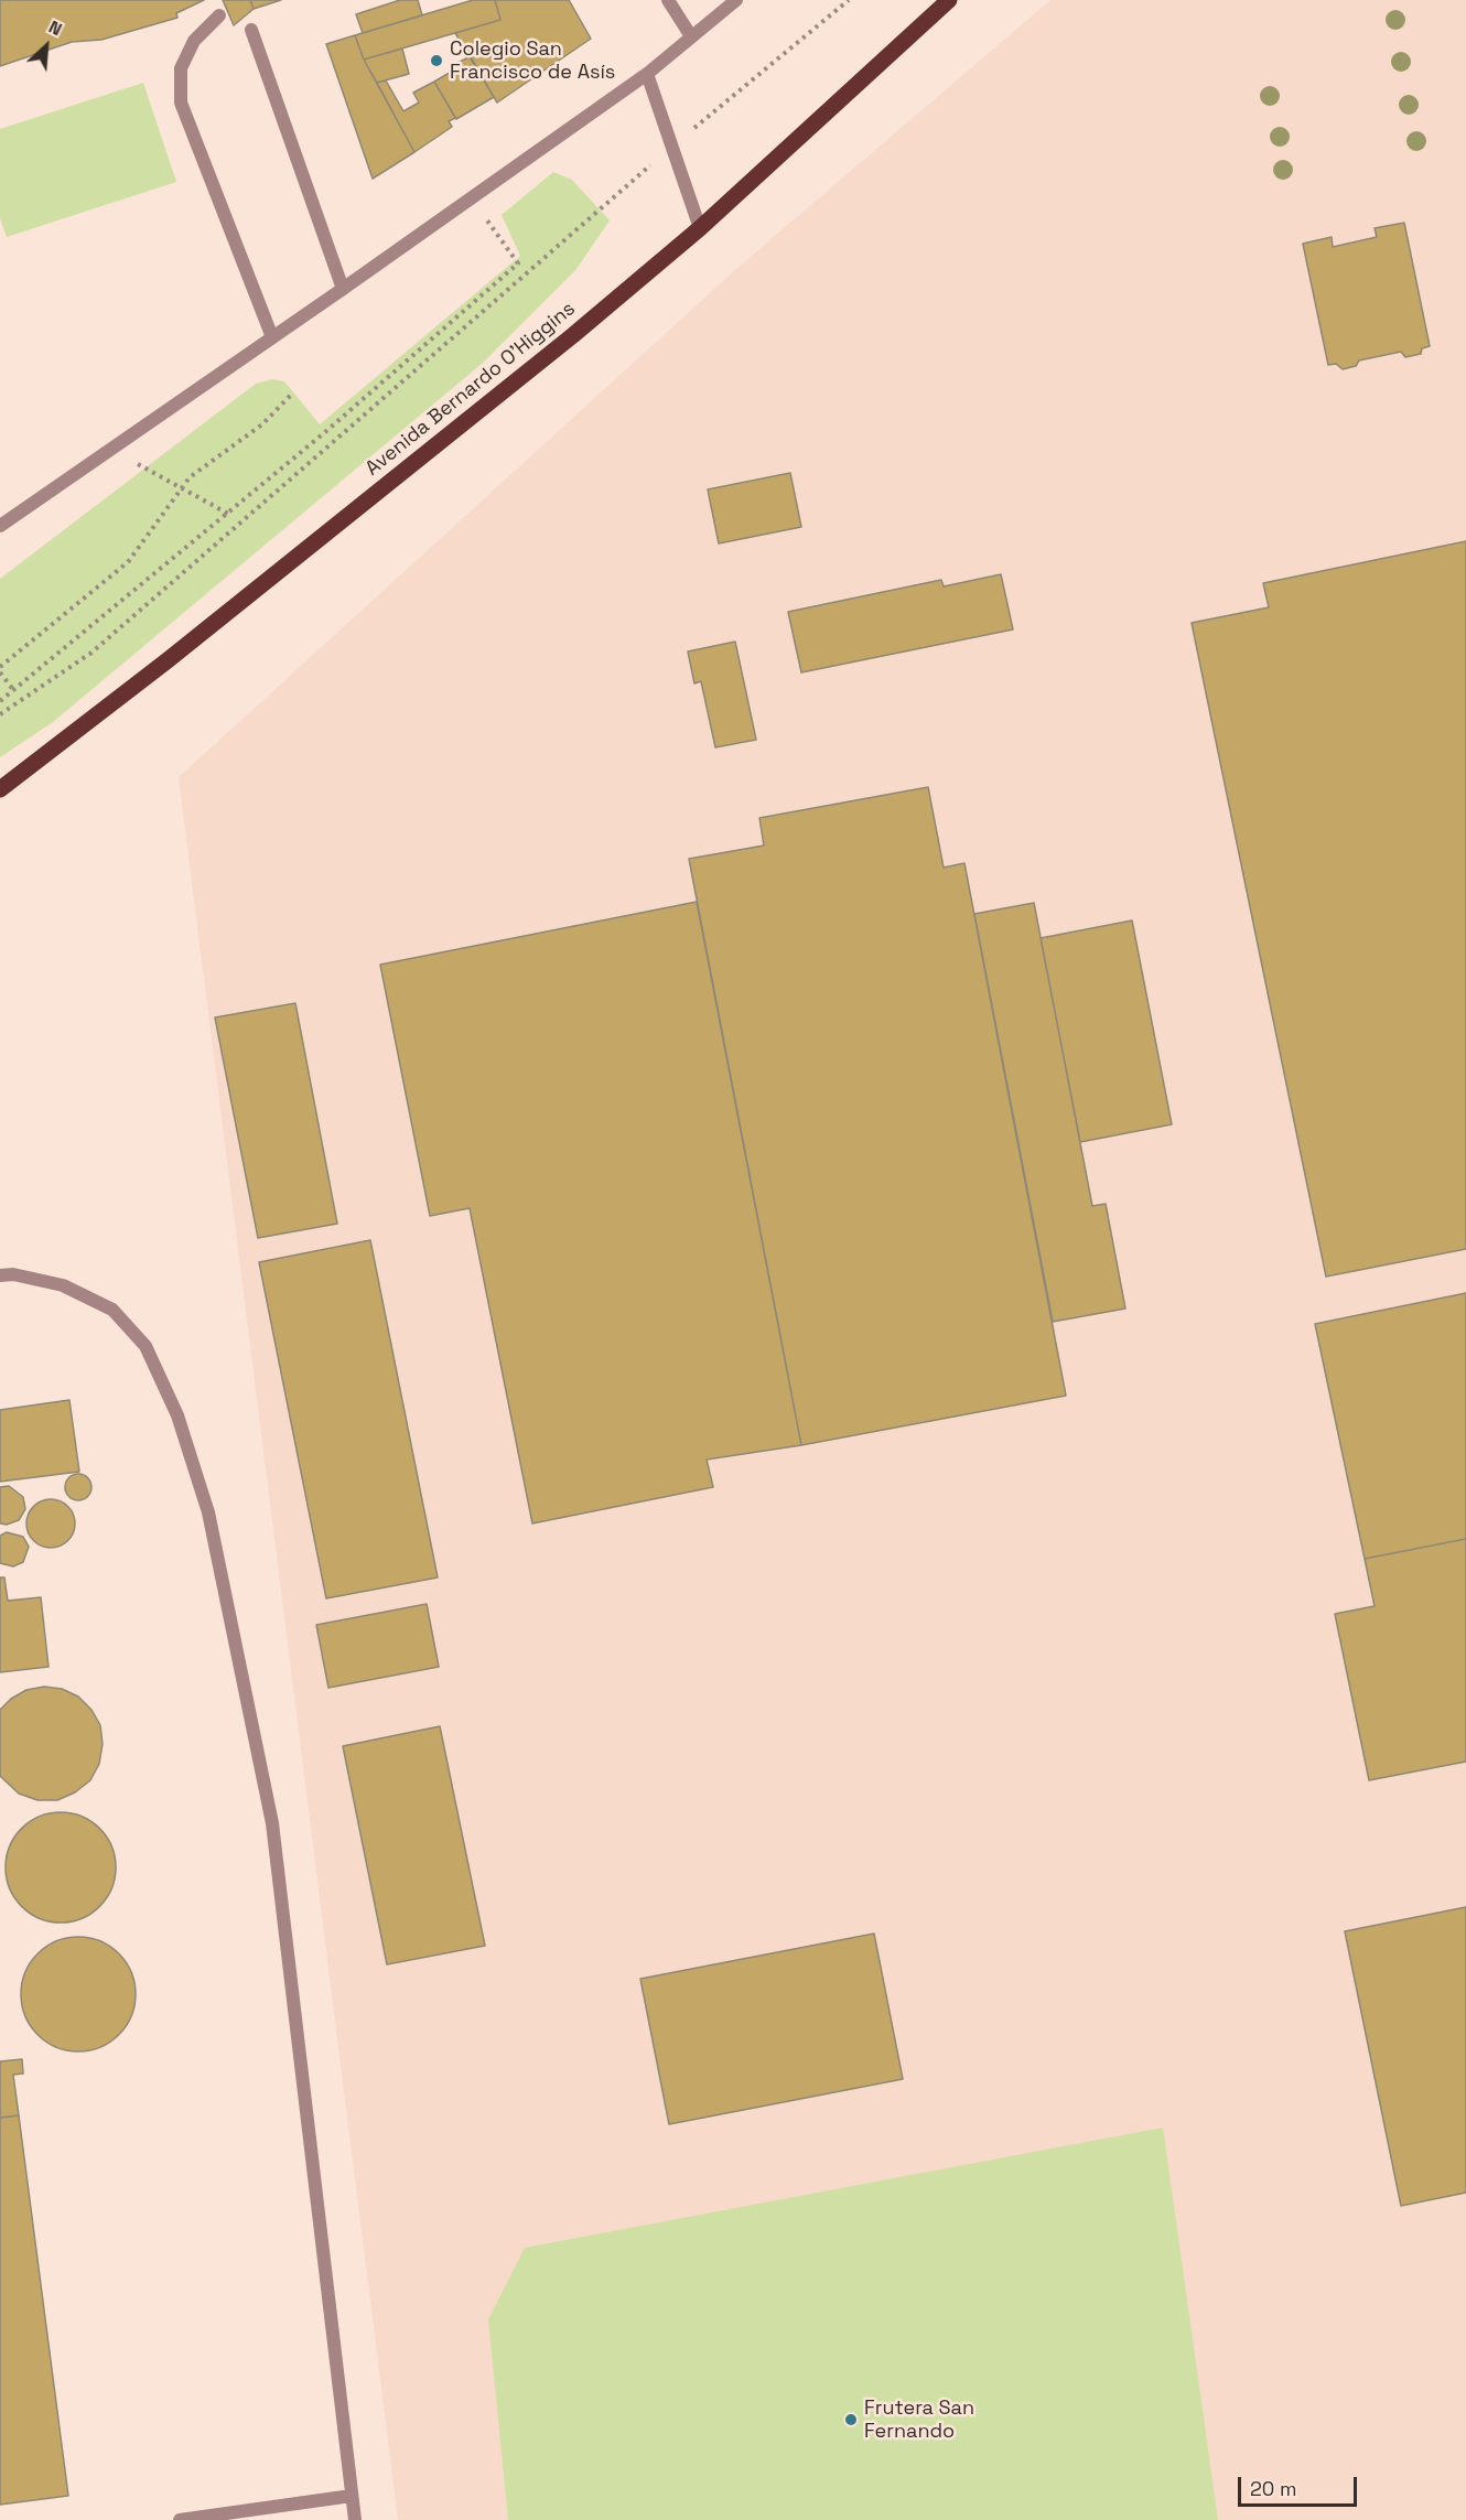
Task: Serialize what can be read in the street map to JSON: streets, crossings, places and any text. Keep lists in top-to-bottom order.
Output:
{
  "streets": {
    "main road": ["Avenida Bernardo O'Higgins"]
  },
  "places": ["Colegio San Francisco de Asís", "Frutera San Fernando"],
  "scale_bar": "20 m",
  "north": "top right"
}
